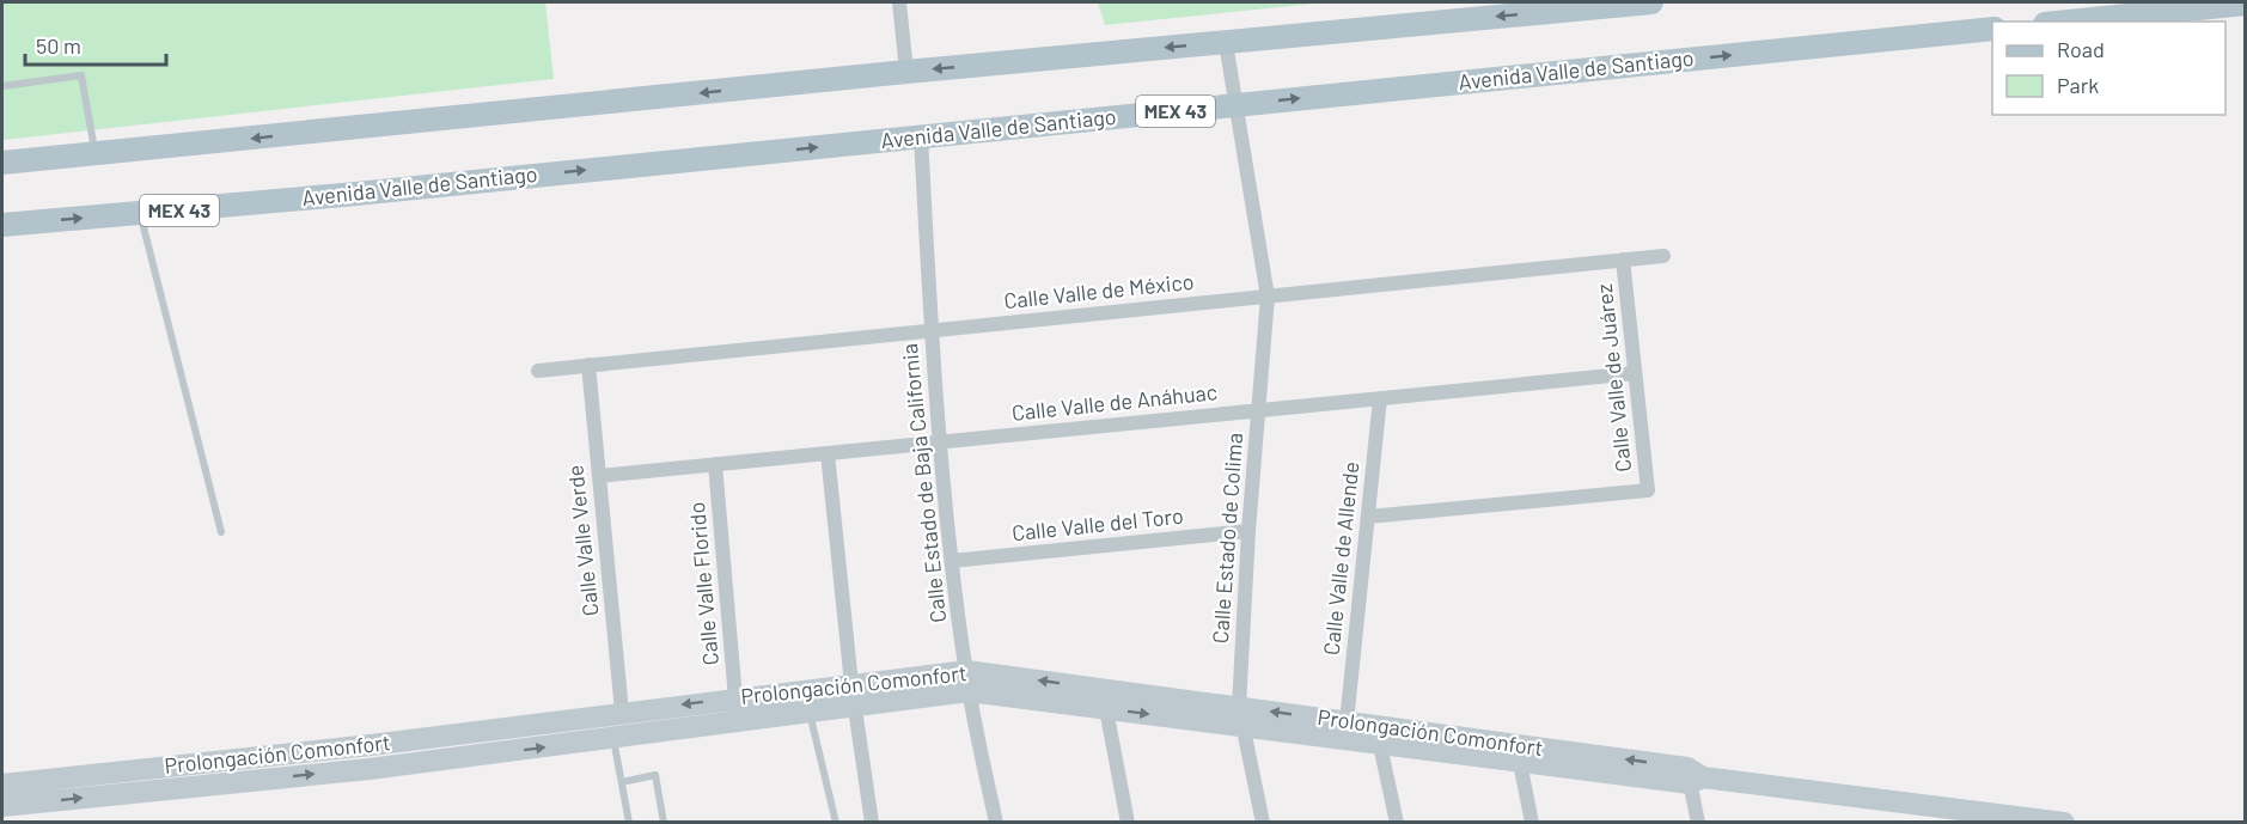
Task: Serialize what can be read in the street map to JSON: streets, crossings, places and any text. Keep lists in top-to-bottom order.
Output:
{
  "streets": {
    "main road": ["Avenida Valle de Santiago", "MEX 43"],
    "street": [
      "Calle Valle de México",
      "Calle Valle de Juárez",
      "Calle Valle de Anáhuac",
      "Calle Estado de Baja California",
      "Calle Valle del Toro",
      "Calle Estado de Colima",
      "Calle Valle Verde",
      "Calle Valle de Allende",
      "Calle Valle Florido",
      "Prolongación Comonfort"
    ]
  },
  "crossings": [
    ["Avenida Valle de Santiago", "Calle Estado de Baja California"],
    ["Avenida Valle de Santiago", "Calle Estado de Colima"],
    ["Calle Valle de México", "Calle Valle de Juárez"],
    ["Calle Valle de México", "Calle Estado de Baja California"],
    ["Calle Valle de México", "Calle Estado de Colima"],
    ["Calle Valle de México", "Calle Valle Verde"],
    ["Calle Valle de Juárez", "Calle Valle de Anáhuac"],
    ["Calle Valle de Juárez", "Calle Valle de Allende"],
    ["Calle Valle de Anáhuac", "Calle Estado de Baja California"],
    ["Calle Valle de Anáhuac", "Calle Estado de Colima"],
    ["Calle Valle de Anáhuac", "Calle Valle Verde"],
    ["Calle Valle de Anáhuac", "Calle Valle de Allende"],
    ["Calle Valle de Anáhuac", "Calle Valle Florido"],
    ["Calle Estado de Baja California", "Calle Valle del Toro"],
    ["Calle Estado de Baja California", "Prolongación Comonfort"],
    ["Calle Valle del Toro", "Calle Estado de Colima"],
    ["Calle Estado de Colima", "Prolongación Comonfort"],
    ["Calle Valle Verde", "Prolongación Comonfort"],
    ["Calle Valle de Allende", "Prolongación Comonfort"],
    ["Calle Valle Florido", "Prolongación Comonfort"]
  ],
  "legend": ["Road", "Park"],
  "scale_bar": "50 m"
}
